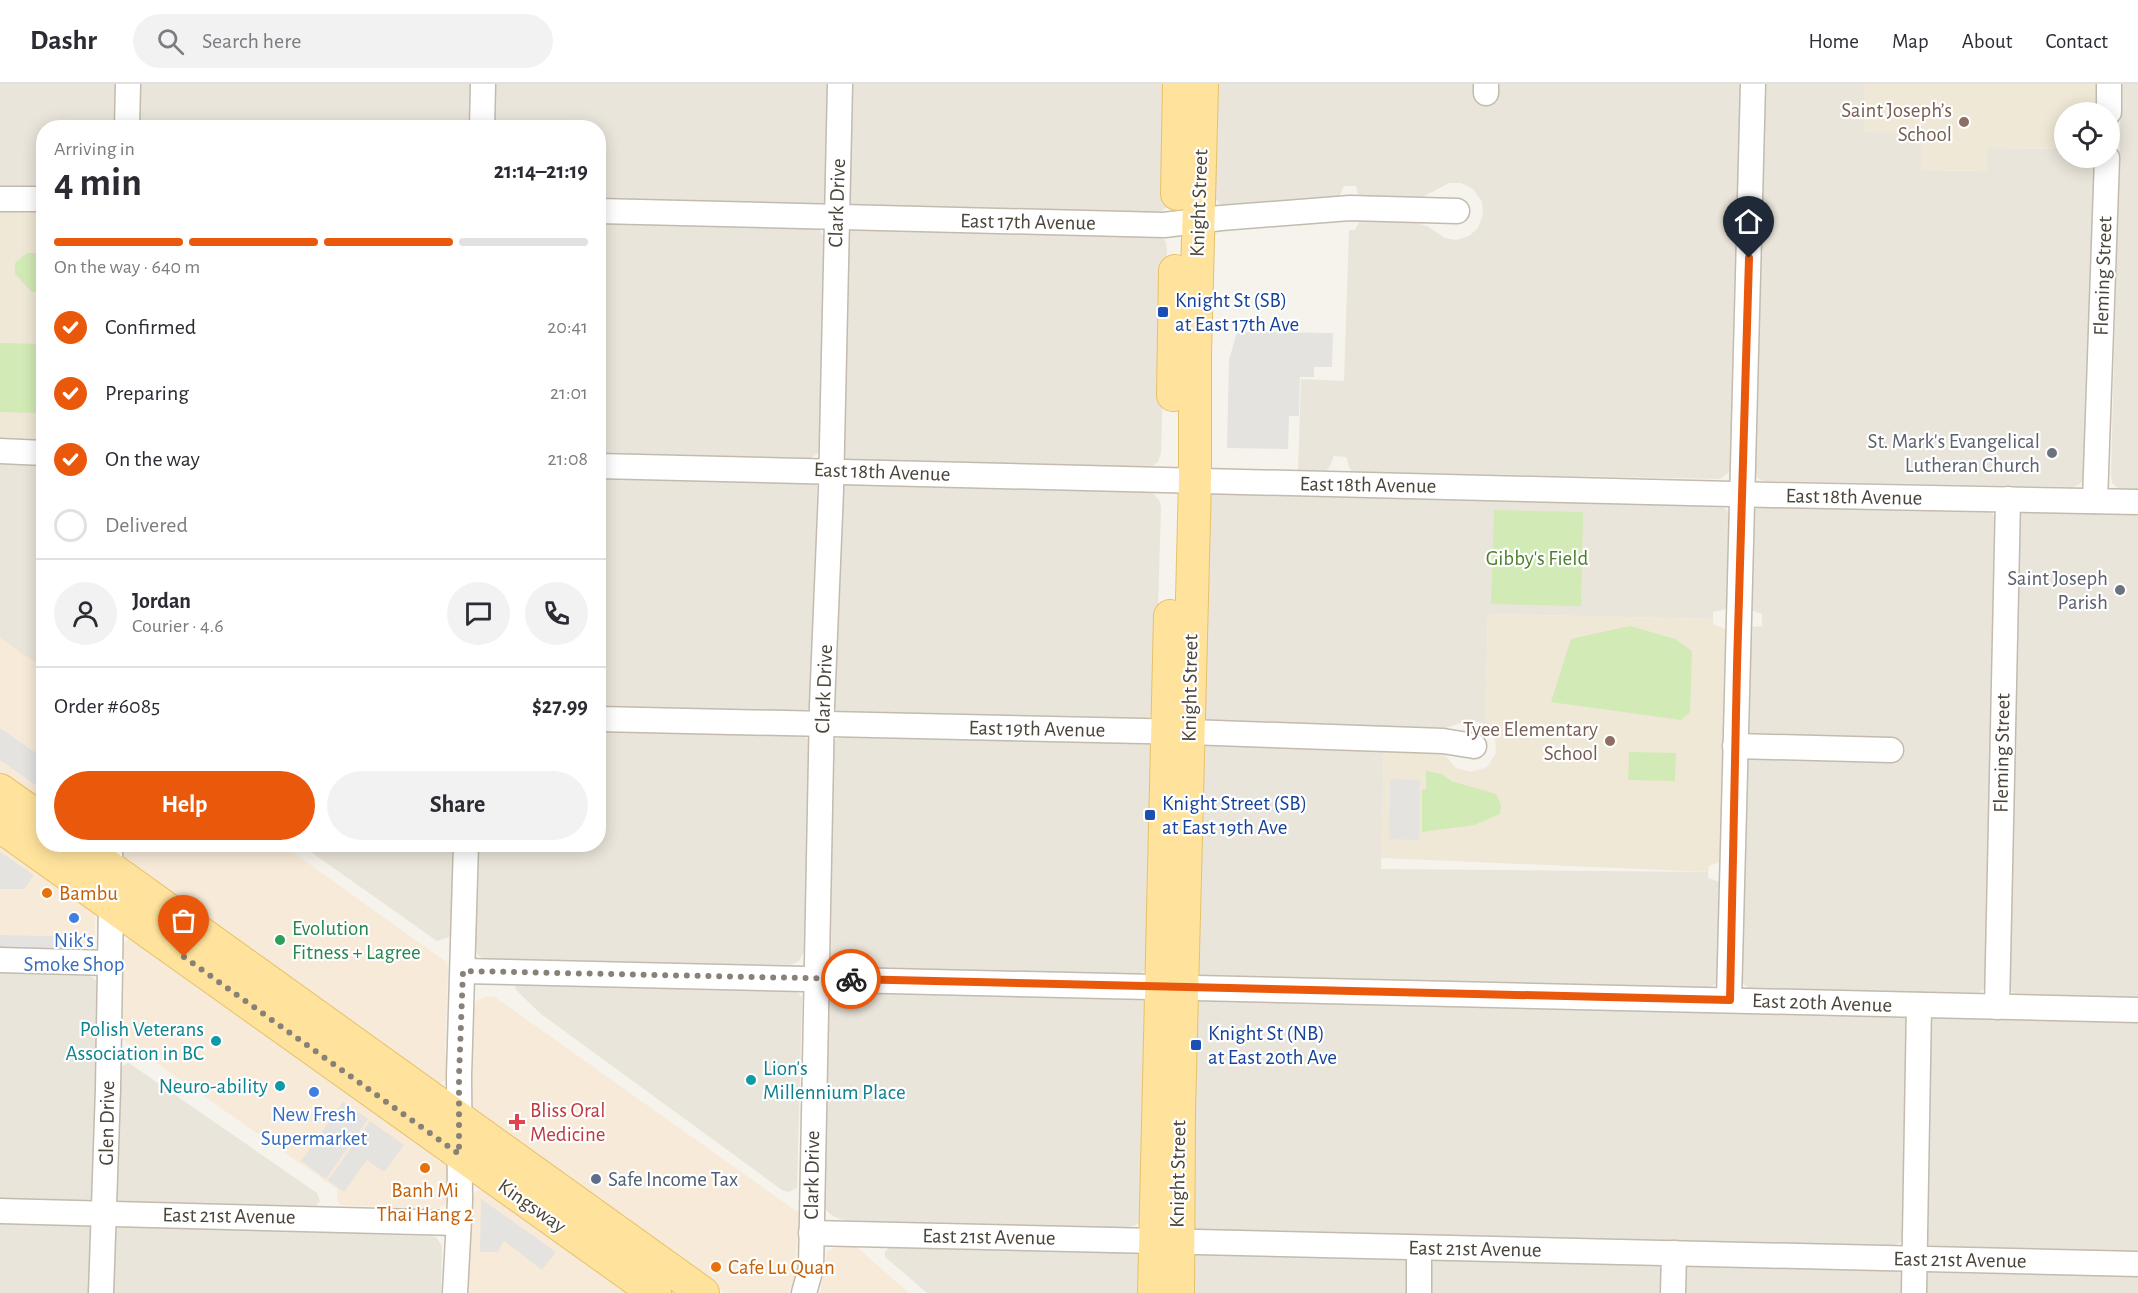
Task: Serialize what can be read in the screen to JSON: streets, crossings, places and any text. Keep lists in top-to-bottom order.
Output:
{
  "streets": {
    "main road": ["Knight Street", "Kingsway"],
    "street": [
      "Clark Drive",
      "East 17th Avenue",
      "Fleming Street",
      "East 18th Avenue",
      "East 19th Avenue",
      "East 20th Avenue",
      "Glen Drive",
      "East 21st Avenue"
    ]
  },
  "crossings": [
    ["Clark Drive", "East 17th Avenue"],
    ["Clark Drive", "East 18th Avenue"],
    ["Clark Drive", "East 19th Avenue"],
    ["Clark Drive", "East 20th Avenue"],
    ["Clark Drive", "East 21st Avenue"],
    ["Knight Street", "East 17th Avenue"],
    ["Knight Street", "East 18th Avenue"],
    ["Knight Street", "East 19th Avenue"],
    ["Knight Street", "East 20th Avenue"],
    ["Knight Street", "East 21st Avenue"],
    ["Fleming Street", "East 18th Avenue"],
    ["Fleming Street", "East 20th Avenue"],
    ["Glen Drive", "Kingsway"],
    ["Glen Drive", "East 21st Avenue"]
  ],
  "parks": ["Gibby's Field"],
  "places": {
    "other": [
      "Saint Joseph’s School",
      "St. Mark's Evangelical Lutheran Church",
      "Saint Joseph Parish",
      "Tyee Elementary School",
      "Bambu",
      "Nik's Smoke Shop",
      "Evolution Fitness + Lagree",
      "Polish Veterans Association in BC",
      "Lion's Millennium Place",
      "Neuro-ability",
      "New Fresh Supermarket",
      "Banh Mi Thai Hang 2",
      "Safe Income Tax",
      "Cafe Lu Quan"
    ],
    "transit": ["Knight St (SB) at East 17th Ave", "Knight Street (SB) at East 19th Ave", "Knight St (NB) at East 20th Ave"],
    "health": ["Bliss Oral Medicine"]
  },
  "page": {
    "header": "Dashr",
    "search": "Search here",
    "nav": [
      "Home",
      "Map",
      "About",
      "Contact"
    ],
    "heading": ["4 min", "Arriving in", "21:14–21:19"],
    "panel": [
      "Jordan",
      "Courier · 4.6",
      "Order #6085",
      "$27.99"
    ],
    "bar": "On the way · 640 m",
    "list": [
      ["Confirmed", "20:41"],
      ["Preparing", "21:01"],
      ["On the way", "21:08"],
      "Delivered"
    ],
    "buttons": ["Help", "Share"]
  }
}
